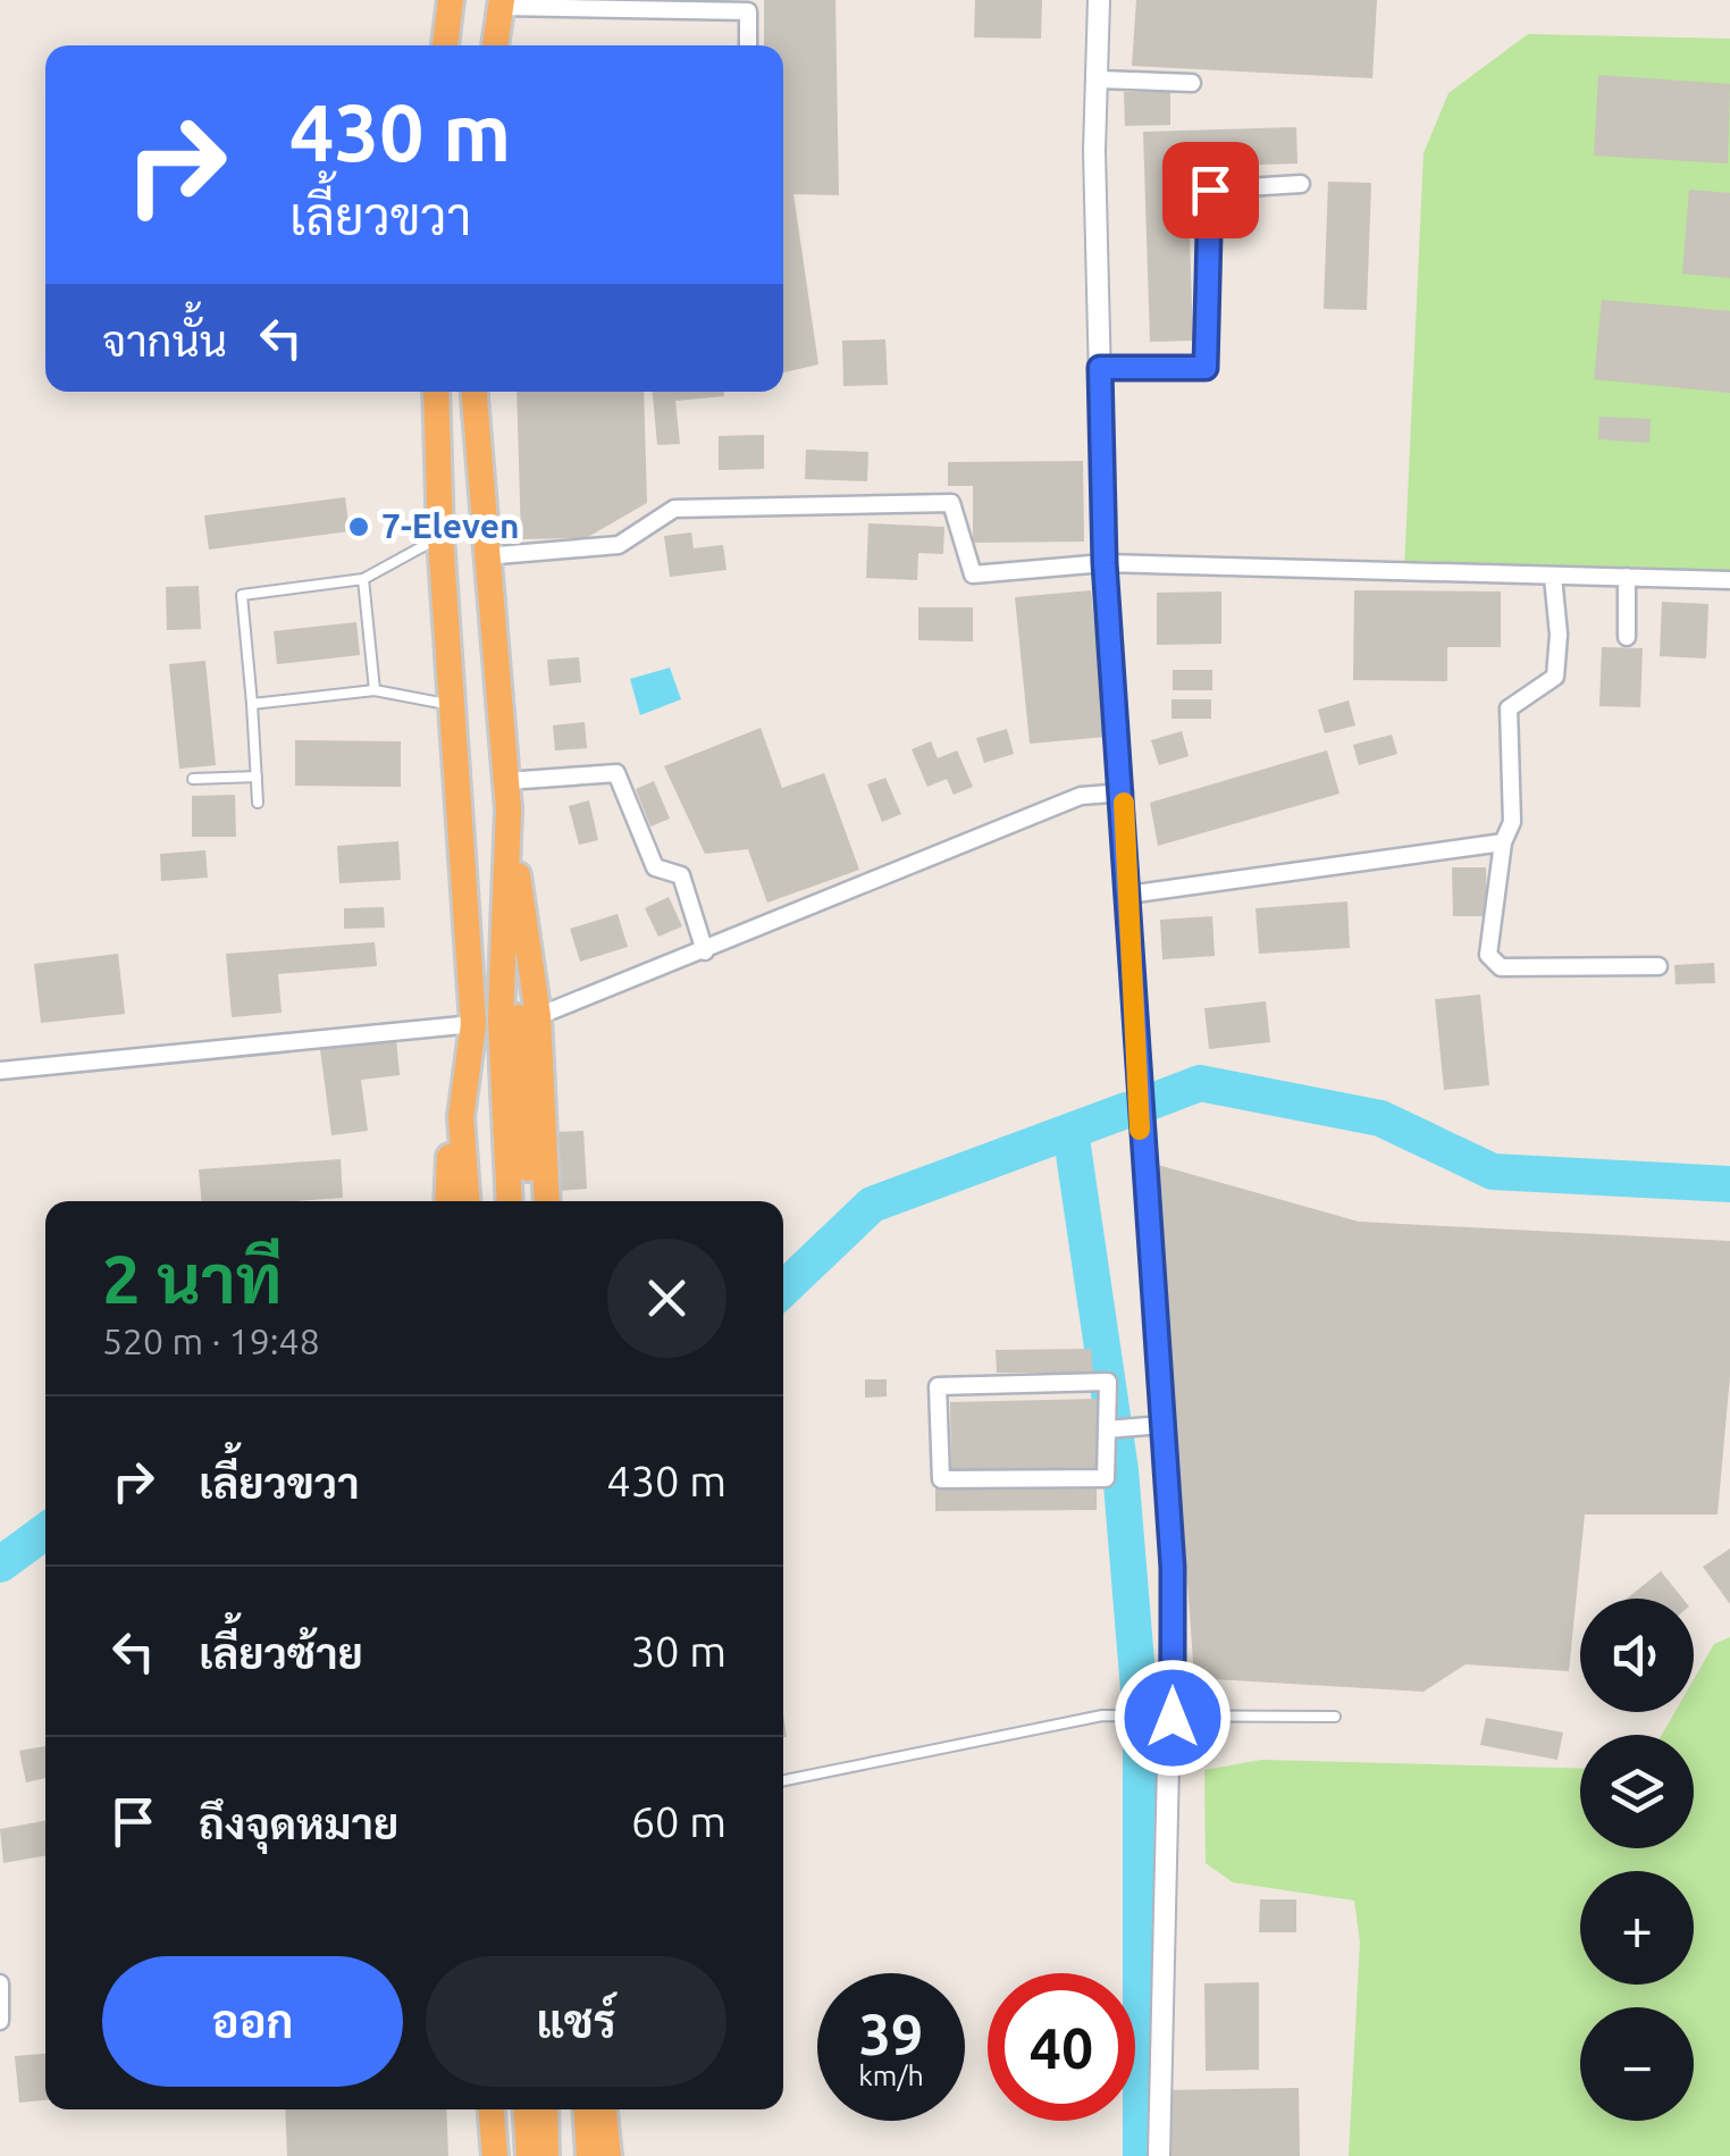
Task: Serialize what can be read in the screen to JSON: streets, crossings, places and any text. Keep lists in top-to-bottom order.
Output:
{
  "places": ["7-Eleven"],
  "page": {
    "turn": ["430 m", "เลี้ยวขวา"],
    "then": "จากนั้น",
    "heading": ["2 นาที", "520 m · 19:48"],
    "list": [
      {
        "name": "เลี้ยวขวา",
        "value": "430 m"
      },
      {
        "name": "เลี้ยวซ้าย",
        "value": "30 m"
      },
      {
        "name": "ถึงจุดหมาย",
        "value": "60 m"
      }
    ],
    "map_buttons": ["+", "−"],
    "buttons": ["ออก", "แชร์"],
    "speed": "39 km/h",
    "limit": "40"
  }
}
